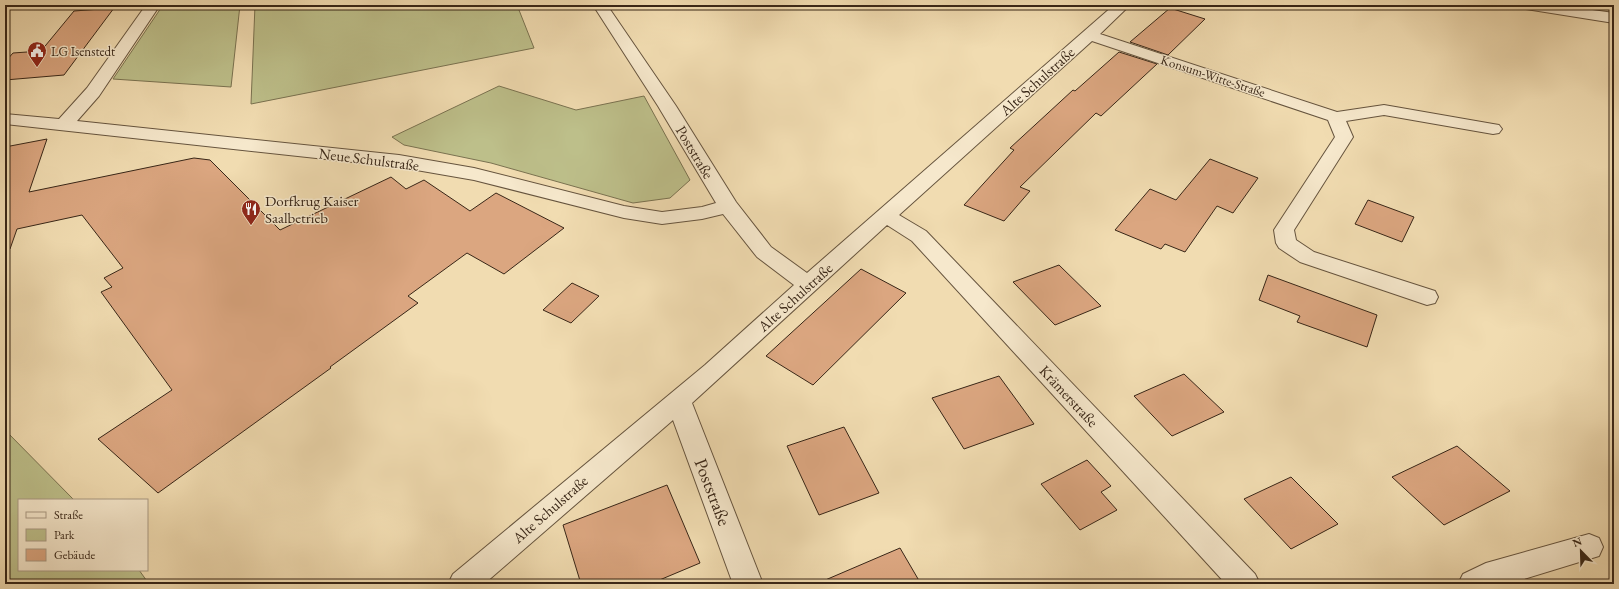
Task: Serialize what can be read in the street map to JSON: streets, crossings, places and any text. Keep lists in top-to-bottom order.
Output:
{
  "streets": {
    "street": [
      "Konsum-Witte-Straße",
      "Alte Schulstraße",
      "Poststraße",
      "Neue Schulstraße",
      "Krämerstraße"
    ]
  },
  "crossings": [
    ["Konsum-Witte-Straße", "Alte Schulstraße"],
    ["Alte Schulstraße", "Poststraße"],
    ["Alte Schulstraße", "Krämerstraße"],
    ["Poststraße", "Neue Schulstraße"]
  ],
  "places": {
    "public building": ["LG Isenstedt"],
    "restaurant": ["Dorfkrug Kaiser Saalbetrieb"]
  },
  "legend": ["Straße", "Park", "Gebäude"],
  "north": "top left"
}
